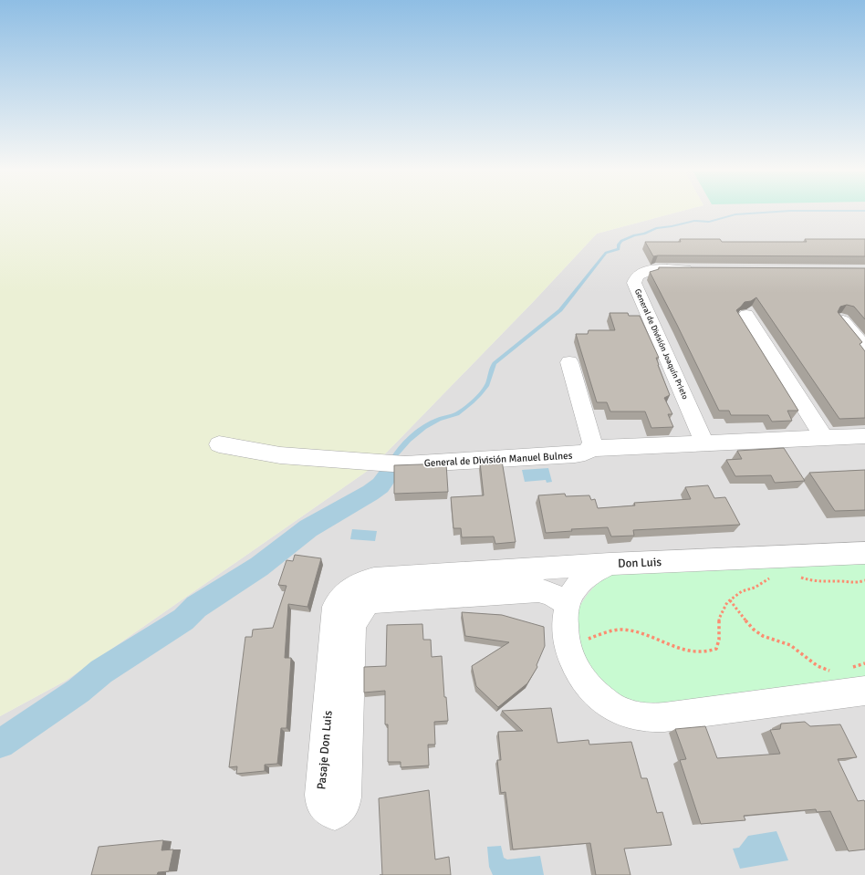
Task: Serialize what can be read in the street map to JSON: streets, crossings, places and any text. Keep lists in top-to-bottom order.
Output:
{
  "streets": {
    "street": [
      "General de División Joaquín Prieto",
      "General de División Manuel Bulnes",
      "Don Luis",
      "Pasaje Don Luis"
    ]
  },
  "crossings": [
    ["General de División Joaquín Prieto", "General de División Manuel Bulnes"],
    ["Don Luis", "Pasaje Don Luis"]
  ]
}
